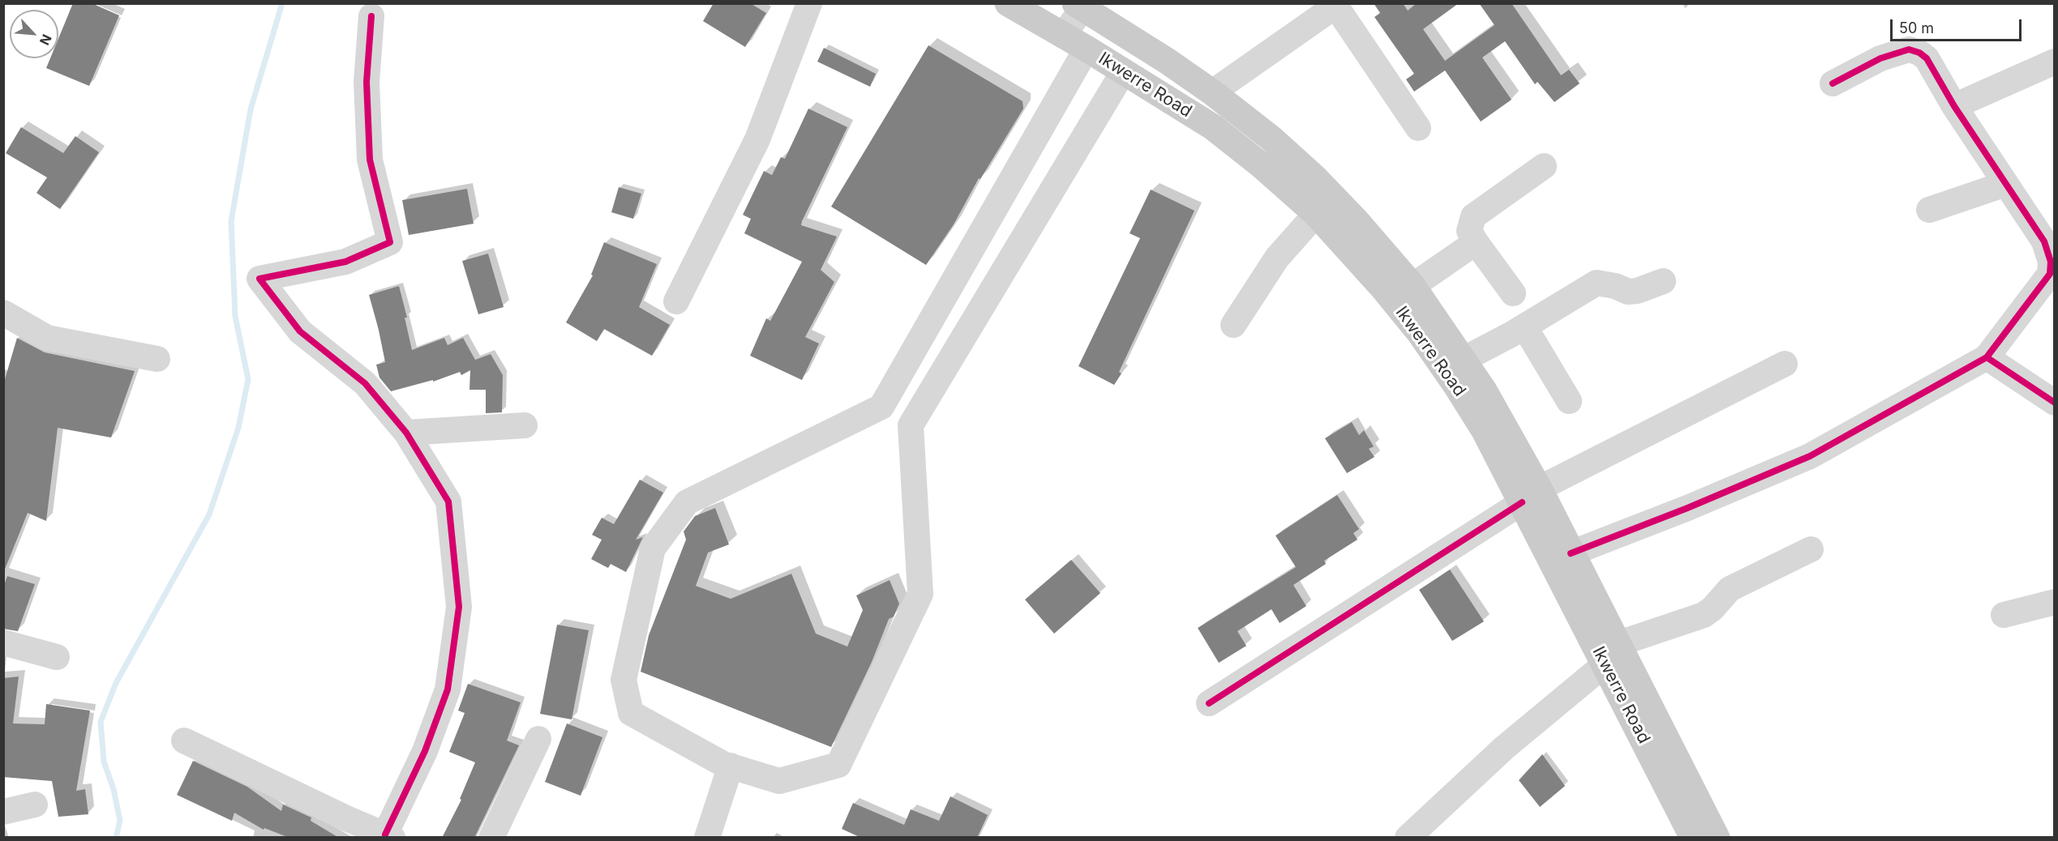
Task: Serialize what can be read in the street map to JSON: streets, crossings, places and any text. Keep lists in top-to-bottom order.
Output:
{
  "streets": {
    "main road": ["Ikwerre Road"]
  },
  "scale_bar": "50 m",
  "north": "bottom right"
}
